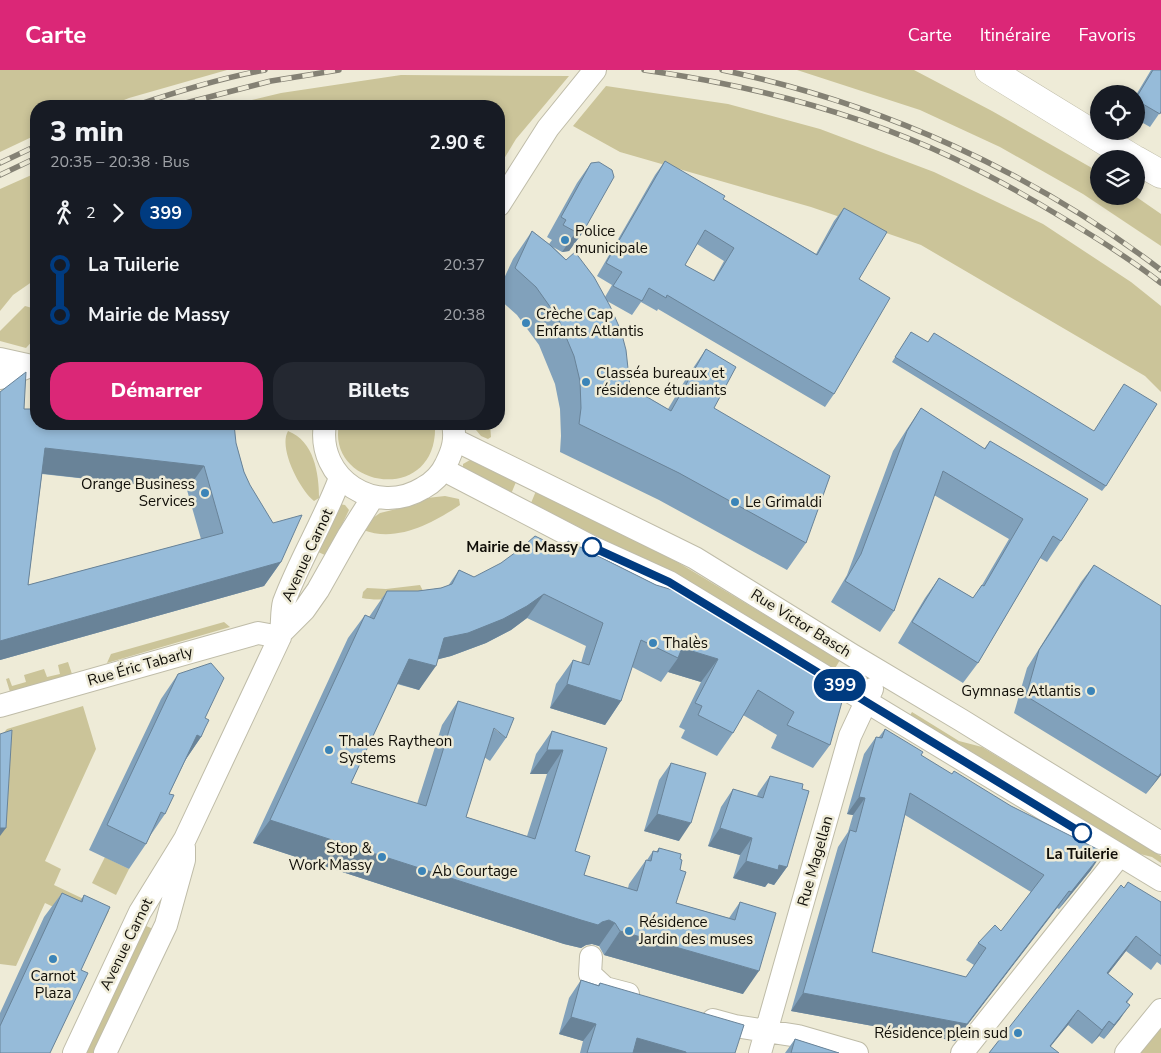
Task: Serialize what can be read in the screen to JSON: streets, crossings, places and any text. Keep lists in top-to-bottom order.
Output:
{
  "streets": {
    "street": [
      "Avenue Carnot",
      "Rue Victor Basch",
      "Rue Éric Tabarly",
      "Rue Magellan"
    ]
  },
  "crossings": [
    ["Avenue Carnot", "Rue Éric Tabarly"],
    ["Rue Victor Basch", "Rue Magellan"]
  ],
  "places": [
    "Police municipale",
    "Crèche Cap Enfants Atlantis",
    "Classéa bureaux et résidence étudiants",
    "Orange Business Services",
    "Le Grimaldi",
    "Mairie de Massy",
    "Thalès",
    "Gymnase Atlantis",
    "Thales Raytheon Systems",
    "La Tuilerie",
    "Stop & Work Massy",
    "Ab Courtage",
    "Résidence Jardin des muses",
    "Carnot Plaza",
    "Résidence plein sud"
  ],
  "lines": ["bus line 399"],
  "page": {
    "header": "Carte",
    "nav": ["Carte", "Itinéraire", "Favoris"],
    "on_map": "399",
    "heading": ["3 min", "20:35 – 20:38 · Bus", "2.90 €"],
    "legs": ["2", "399"],
    "list": [
      {
        "name": "La Tuilerie",
        "value": "20:37"
      },
      {
        "name": "Mairie de Massy",
        "value": "20:38"
      }
    ],
    "buttons": ["Démarrer", "Billets"]
  }
}
